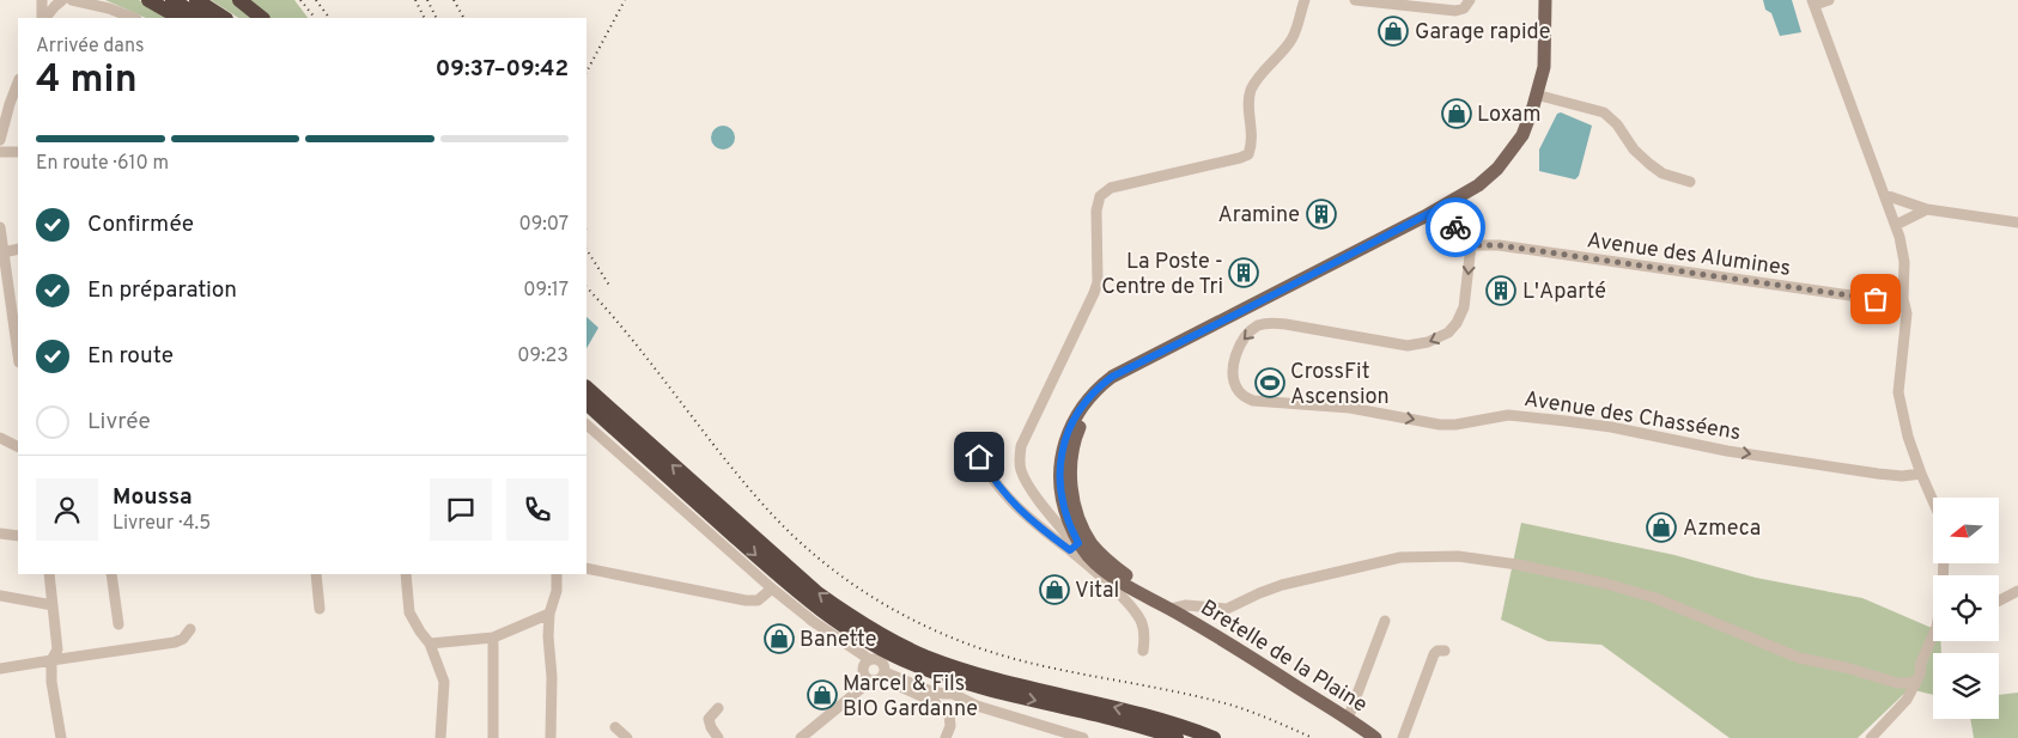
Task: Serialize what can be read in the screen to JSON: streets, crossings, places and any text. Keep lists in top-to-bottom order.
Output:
{
  "streets": {
    "main road": ["Bretelle de la Plaine"],
    "street": ["Avenue des Alumines", "Avenue des Chasséens"]
  },
  "crossings": [
    ["Avenue des Alumines", "Avenue des Chasséens"],
    ["Avenue des Alumines", "Bretelle de la Plaine"]
  ],
  "places": {
    "shop": [
      "Garage rapide",
      "Loxam",
      "Azmeca",
      "Vital",
      "Banette",
      "Marcel & Fils BIO Gardanne"
    ],
    "building": ["Aramine", "La Poste - Centre de Tri", "L'Aparté"],
    "sports": ["CrossFit Ascension"]
  },
  "north": "left",
  "page": {
    "heading": ["4 min", "Arrivée dans", "09:37–09:42"],
    "panel": ["Moussa", "Livreur · 4.5"],
    "bar": "En route · 610 m",
    "list": [
      ["Confirmée", "09:07"],
      ["En préparation", "09:17"],
      ["En route", "09:23"],
      "Livrée"
    ]
  }
}
